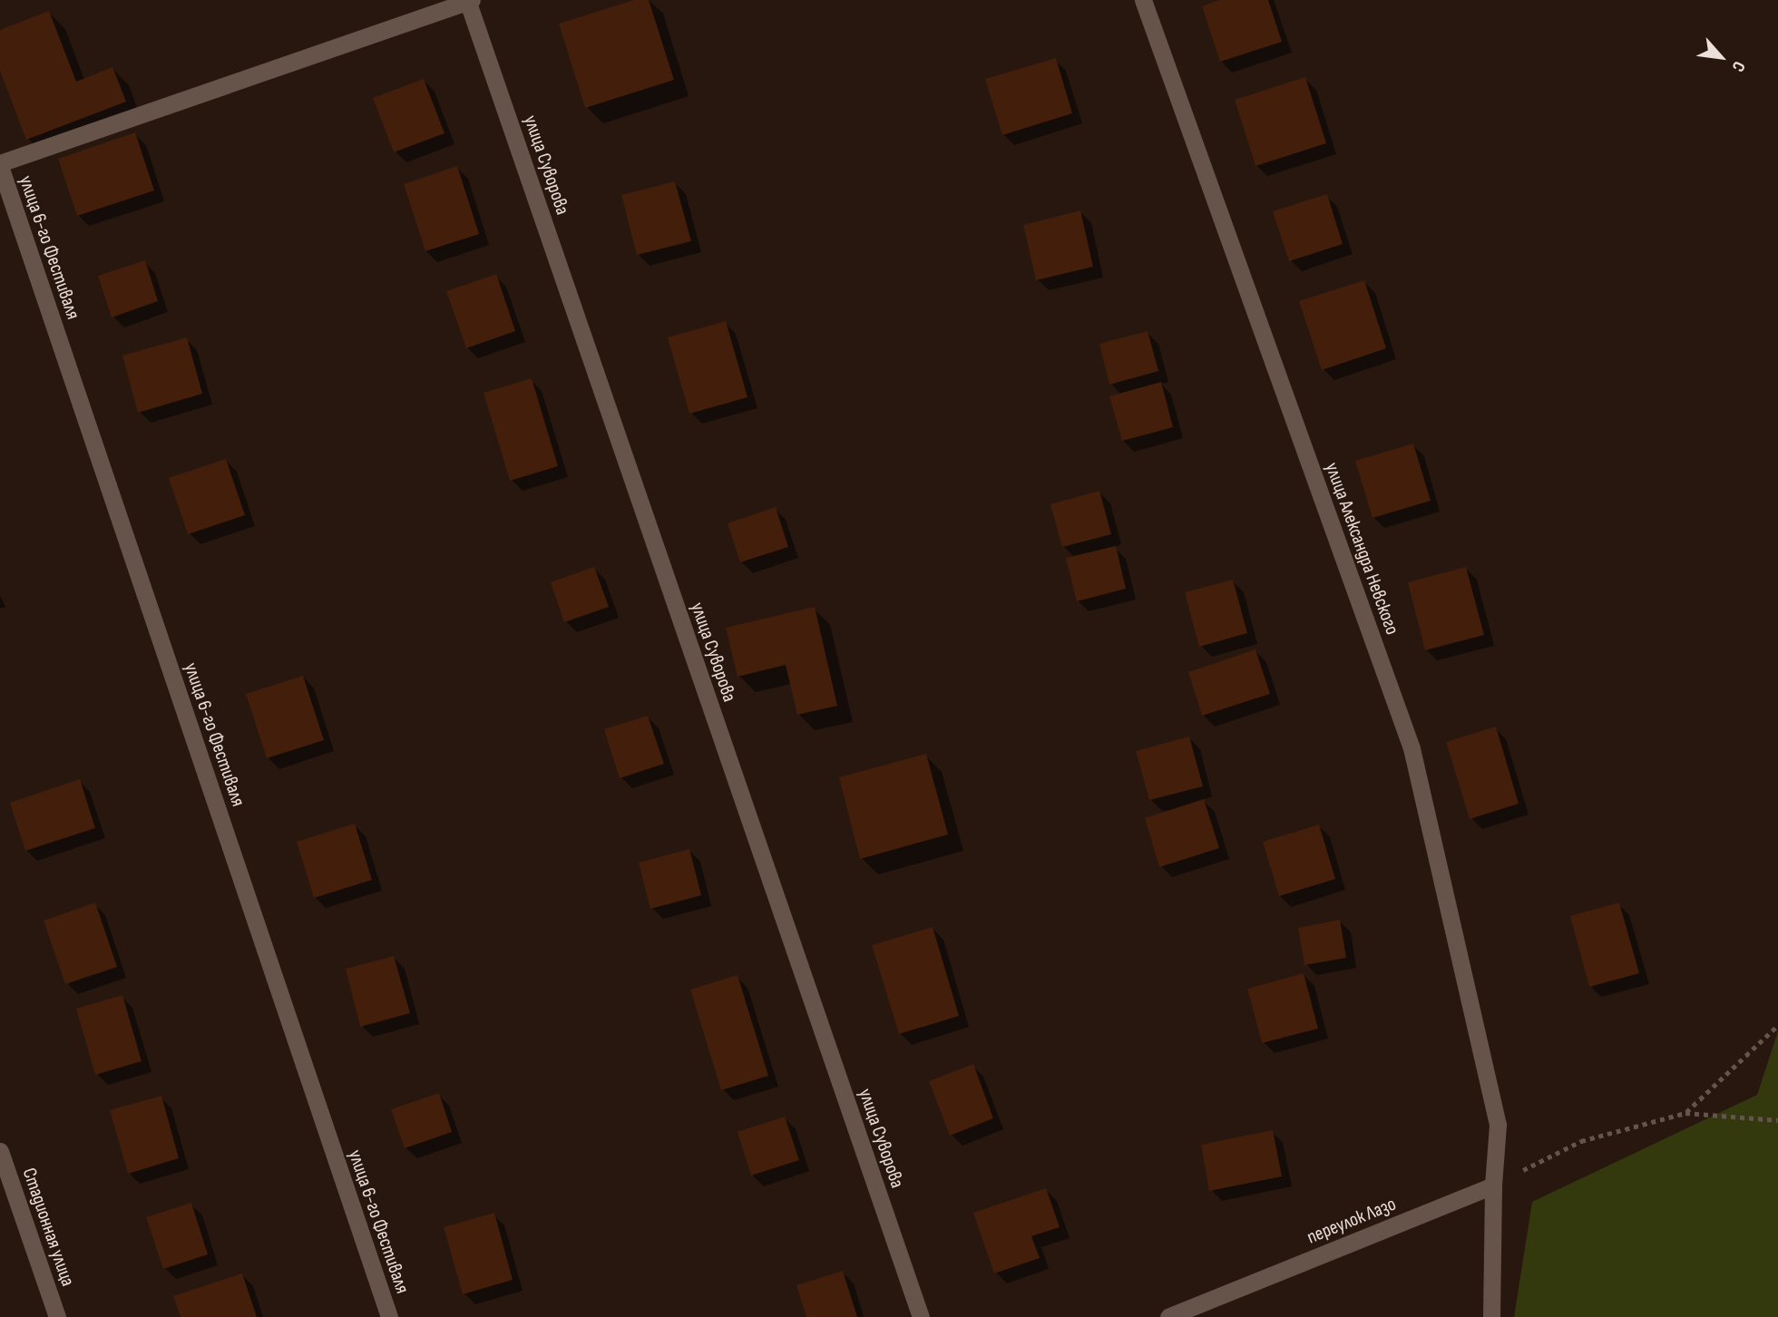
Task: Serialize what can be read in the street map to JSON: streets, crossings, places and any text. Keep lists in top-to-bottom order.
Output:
{
  "streets": {
    "street": [
      "улица Суворова",
      "улица 6-го Фестиваля",
      "улица Александра Невского",
      "переулок Лазо",
      "Стадионная улица"
    ]
  },
  "crossings": [
    ["улица Александра Невского", "переулок Лазо"]
  ],
  "north": "bottom right"
}
